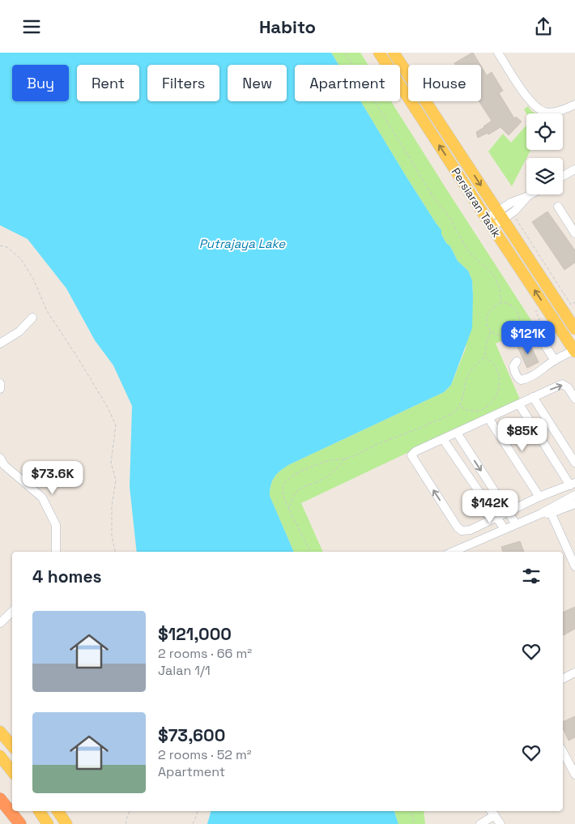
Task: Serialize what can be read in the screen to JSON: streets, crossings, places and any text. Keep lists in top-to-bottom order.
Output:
{
  "streets": {
    "main road": ["Persiaran Tasik"]
  },
  "water": ["Putrajaya Lake"],
  "page": {
    "header": "Habito",
    "chip": [
      "Buy",
      "Rent",
      "Filters",
      "New",
      "Apartment",
      "House"
    ],
    "price": [
      "$121K",
      "$85K",
      "$73.6K",
      "$142K"
    ],
    "heading": "4 homes",
    "list": [
      {
        "name": "$121,000",
        "note": "2 rooms · 66 m² · Jalan 1/1"
      },
      {
        "name": "$73,600",
        "note": "2 rooms · 52 m² · Apartment"
      }
    ]
  }
}
